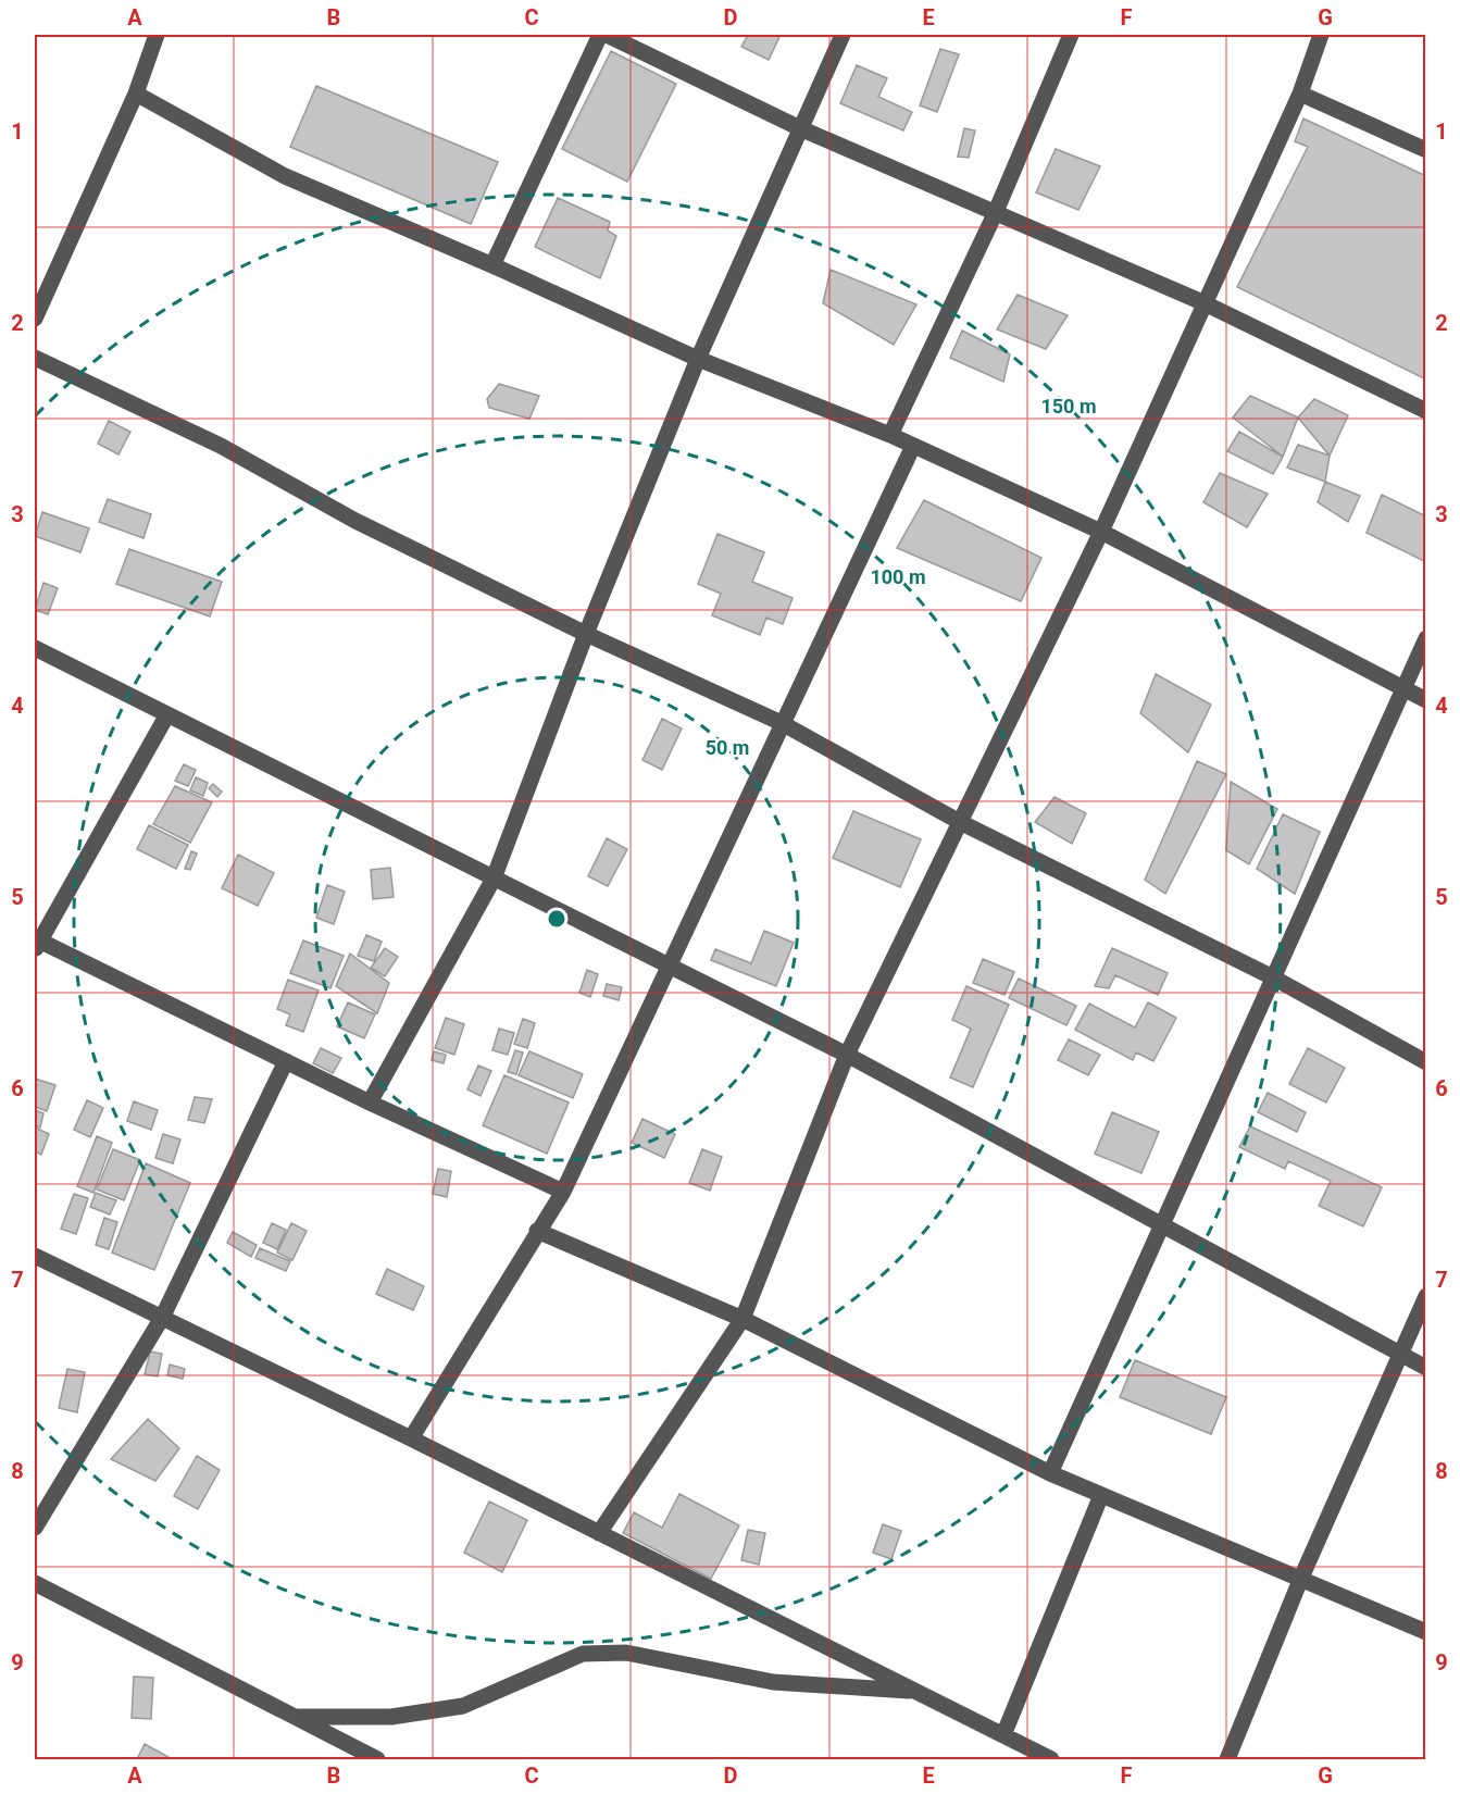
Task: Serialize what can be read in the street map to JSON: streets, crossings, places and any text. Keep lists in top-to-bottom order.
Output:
{
  "grid": {
    "columns": [
      "A",
      "B",
      "C",
      "D",
      "E",
      "F",
      "G"
    ],
    "rows": [
      "1",
      "2",
      "3",
      "4",
      "5",
      "6",
      "7",
      "8",
      "9"
    ]
  },
  "rings": ["150 m", "100 m", "50 m"]
}
